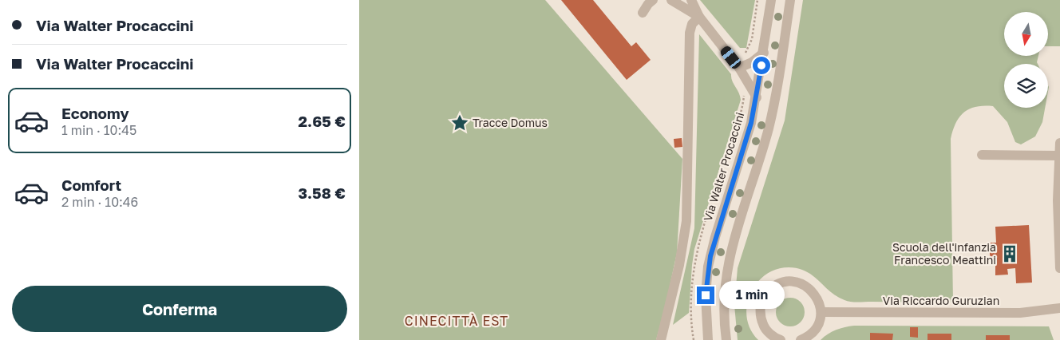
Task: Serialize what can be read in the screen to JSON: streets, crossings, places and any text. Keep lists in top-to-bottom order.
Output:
{
  "streets": {
    "street": ["Via Walter Procaccini", "Via Riccardo Guruzian"]
  },
  "districts": ["CINECITTÀ EST"],
  "places": {
    "place": ["Tracce Domus"],
    "building": ["Scuola dell'infanzia Francesco Meattini"]
  },
  "north": "bottom",
  "page": {
    "banner": ["Via Walter Procaccini", "Via Walter Procaccini"],
    "list": [
      {
        "name": "Economy",
        "note": "1 min · 10:45",
        "value": "2.65 €"
      },
      {
        "name": "Comfort",
        "note": "2 min · 10:46",
        "value": "3.58 €"
      }
    ],
    "buttons": "Conferma",
    "bubble": "1 min"
  }
}
